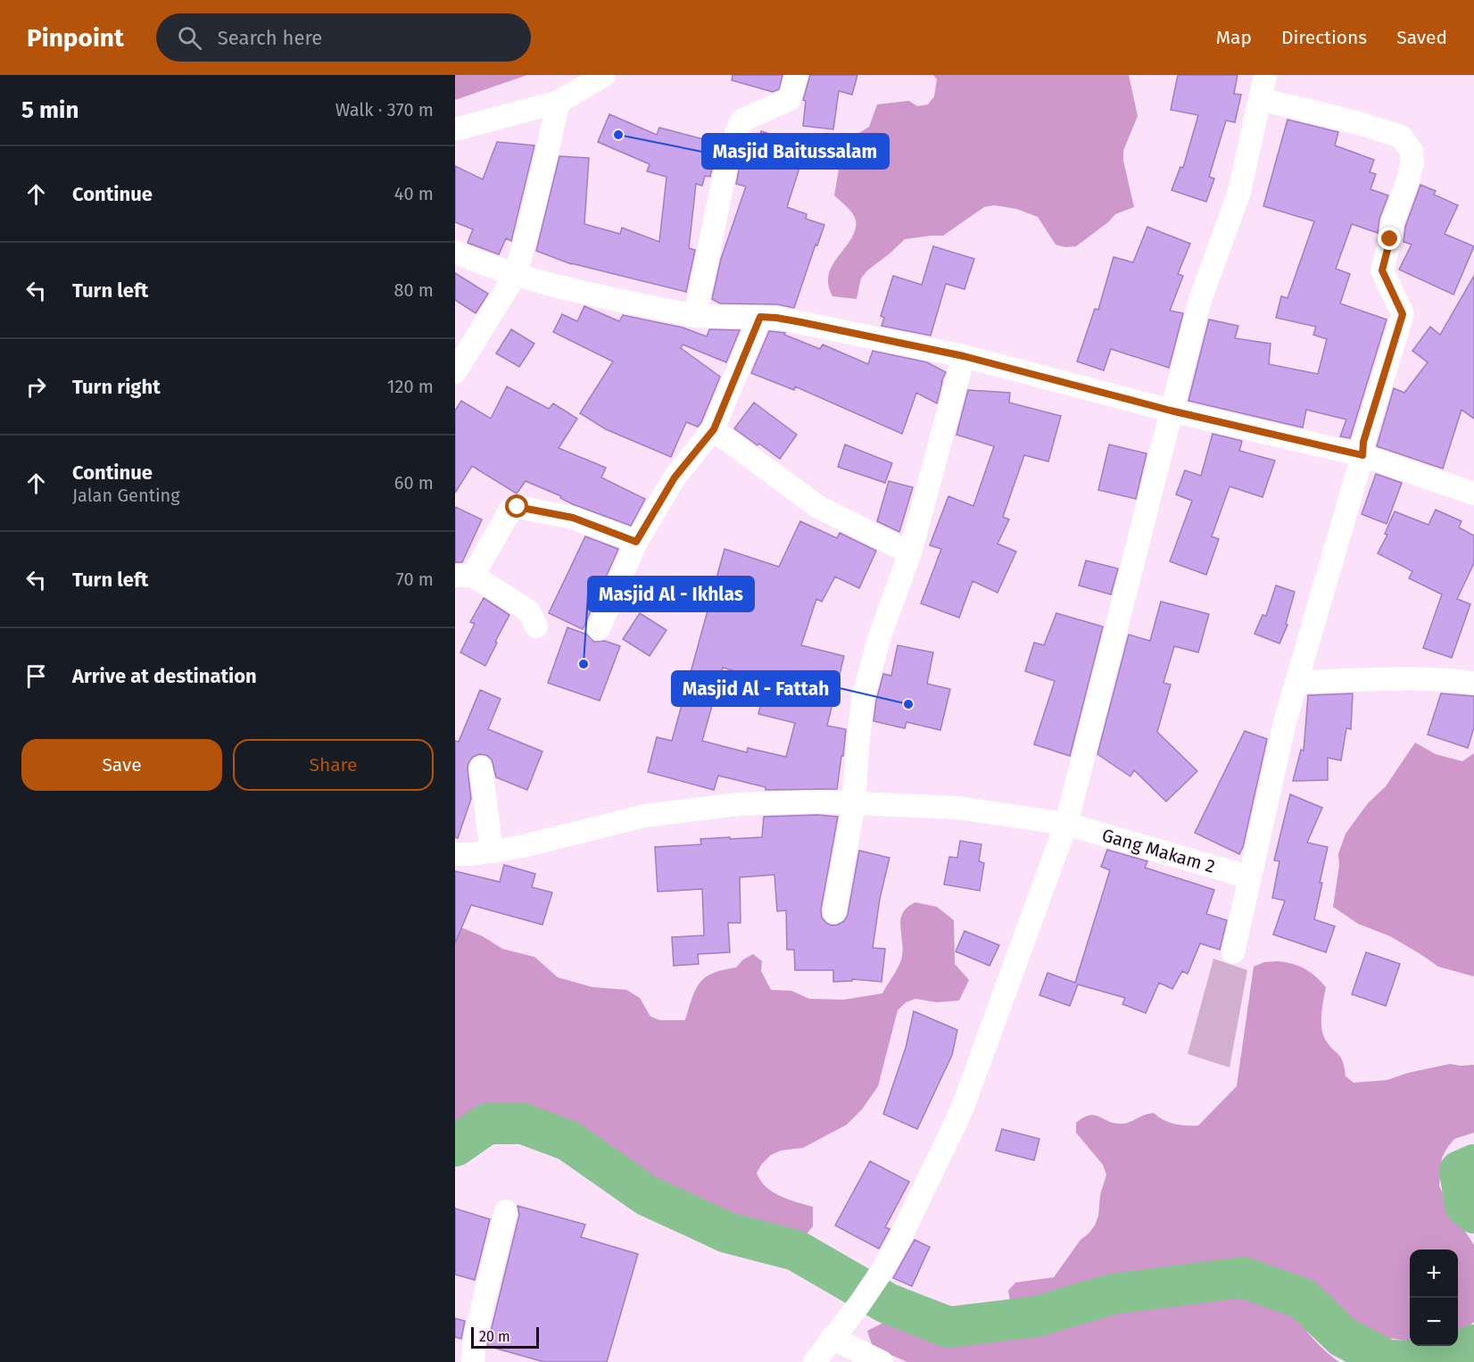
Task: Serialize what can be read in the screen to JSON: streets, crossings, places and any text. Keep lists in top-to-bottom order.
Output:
{
  "streets": {
    "street": ["Gang Makam 2"]
  },
  "places": ["Masjid Baitussalam", "Masjid Al - Ikhlas", "Masjid Al - Fattah"],
  "scale_bar": "20 m",
  "page": {
    "header": "Pinpoint",
    "search": "Search here",
    "nav": ["Map", "Directions", "Saved"],
    "heading": ["5 min", "Walk · 370 m"],
    "list": [
      ["Continue", "40 m"],
      ["Turn left", "80 m"],
      ["Turn right", "120 m"],
      ["Continue", "Jalan Genting", "60 m"],
      ["Turn left", "70 m"],
      "Arrive at destination"
    ],
    "buttons": ["Save", "Share"],
    "map_buttons": ["+", "−"],
    "scale": "20 m"
  }
}
